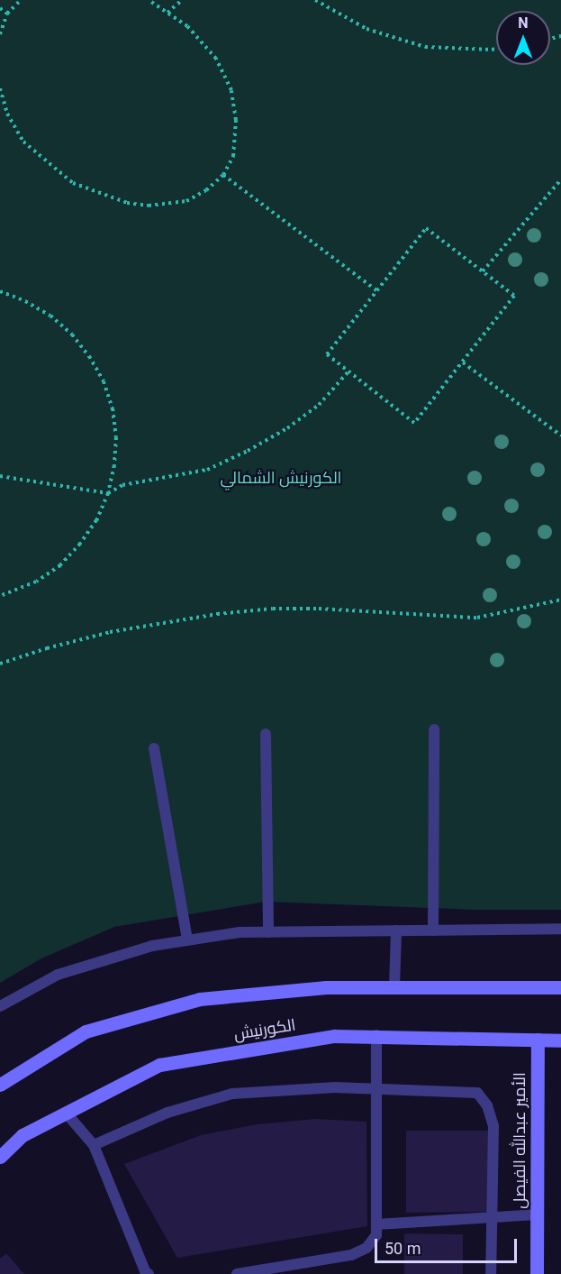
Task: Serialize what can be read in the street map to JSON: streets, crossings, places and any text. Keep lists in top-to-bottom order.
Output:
{
  "streets": {
    "main road": ["الكورنيش", "الأمير عبدالله الفيصل"]
  },
  "crossings": [
    ["الكورنيش", "الأمير عبدالله الفيصل"]
  ],
  "parks": ["الكورنيش الشمالي"],
  "scale_bar": "50 m",
  "north": "top"
}
